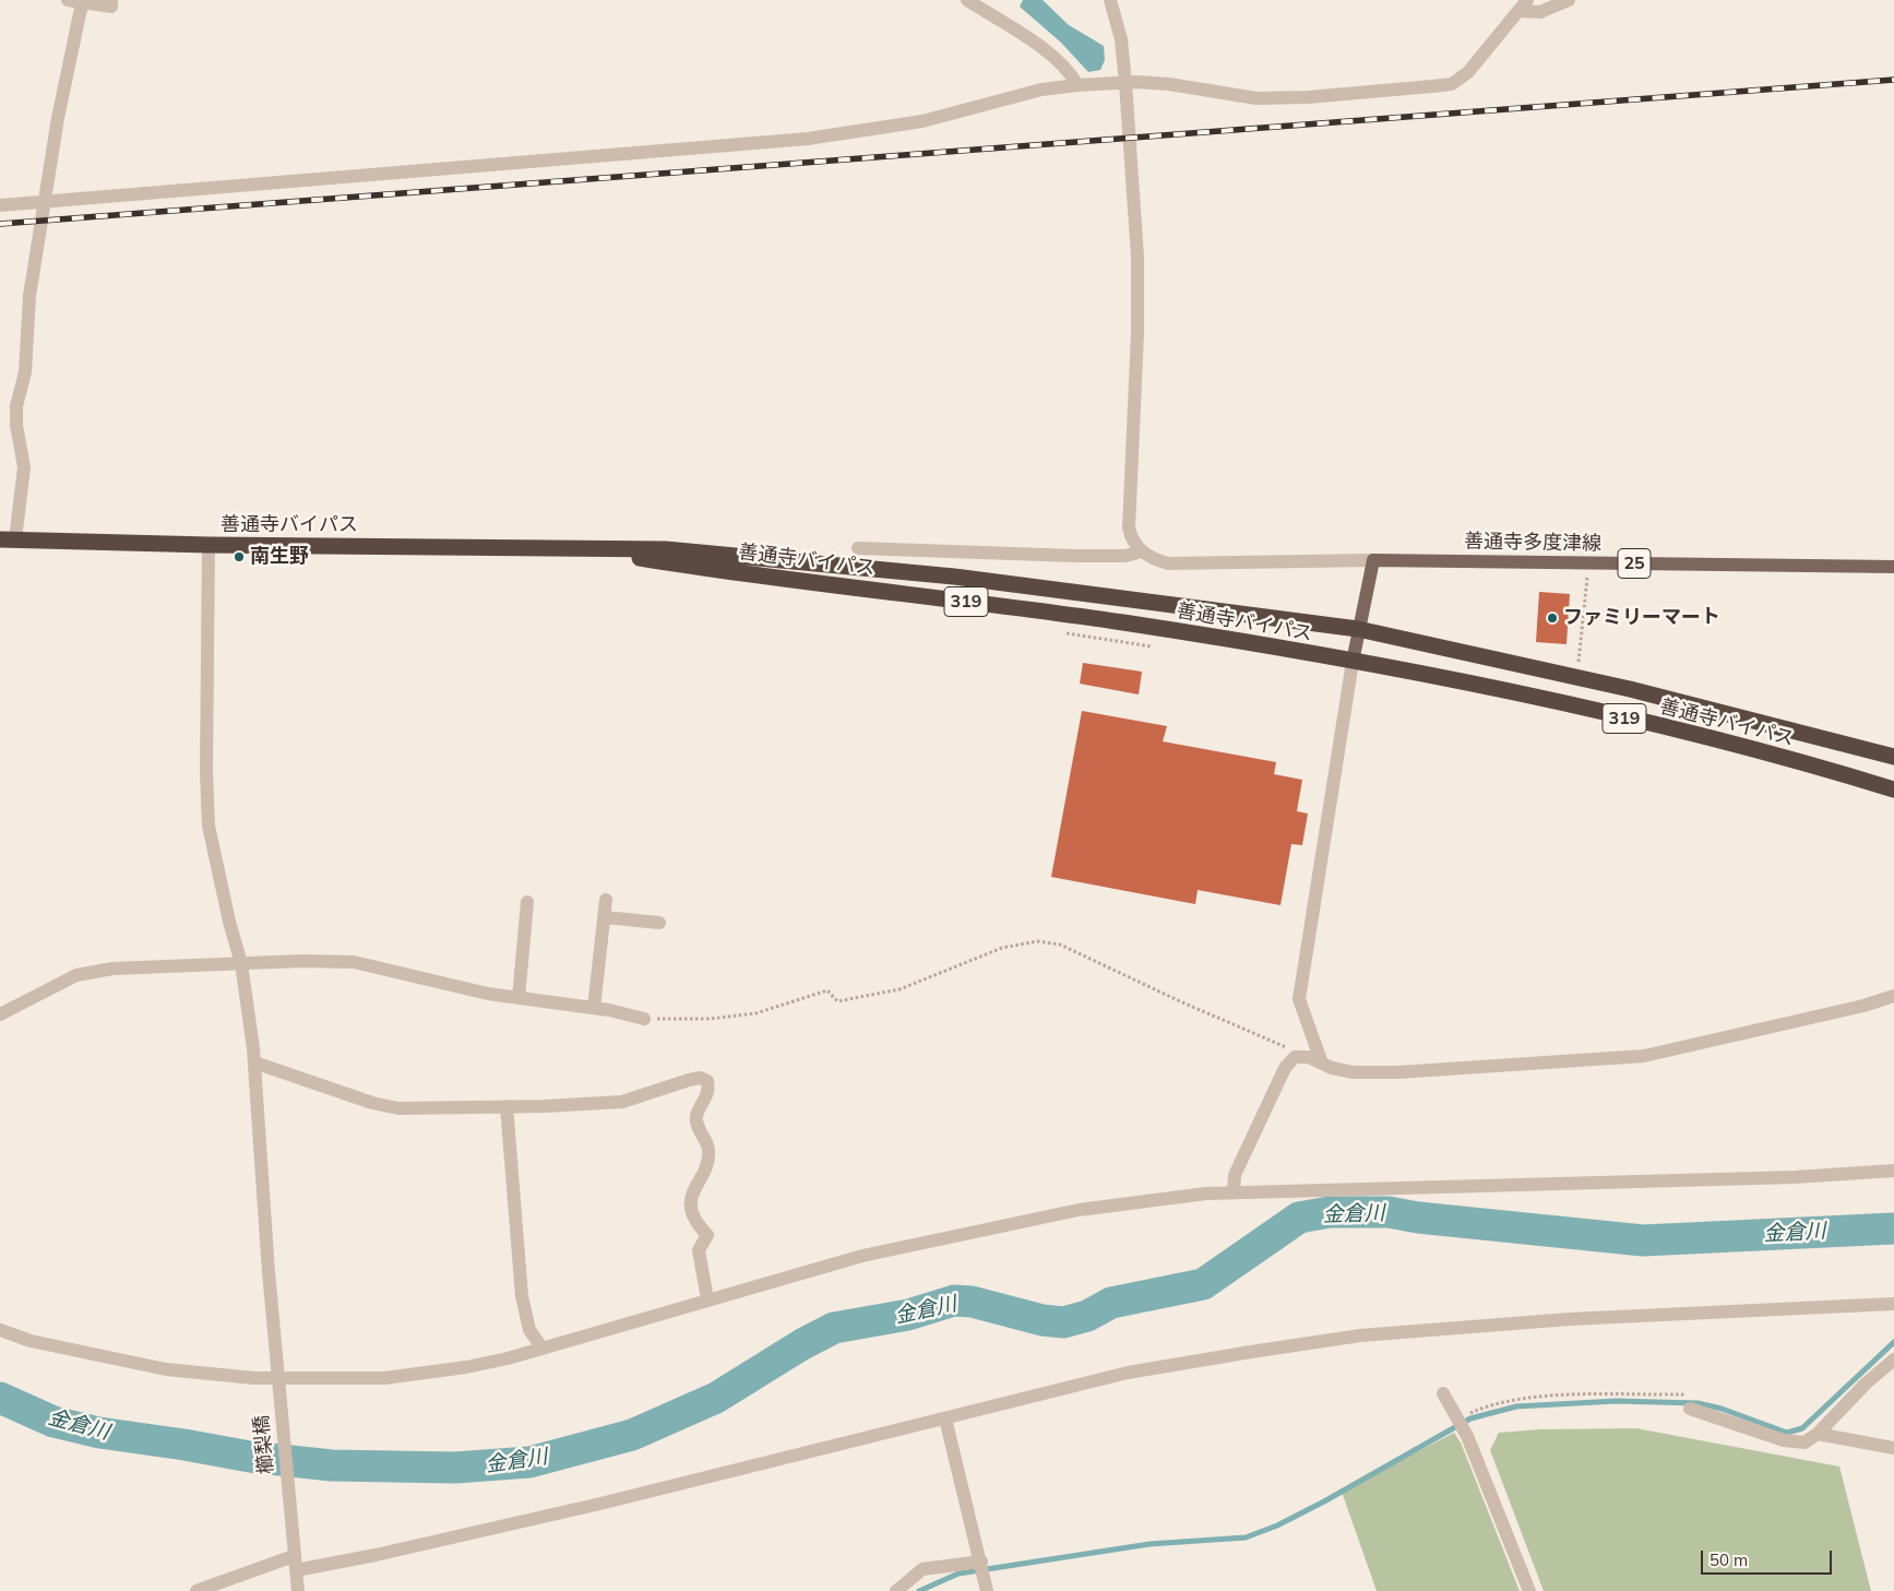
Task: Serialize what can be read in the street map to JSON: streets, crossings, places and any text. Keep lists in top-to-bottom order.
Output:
{
  "streets": {
    "highway": ["善通寺バイパス", "319"],
    "main road": ["善通寺多度津線", "25"],
    "street": ["櫛梨橋"]
  },
  "crossings": [
    ["善通寺バイパス", "櫛梨橋"]
  ],
  "water": ["金倉川"],
  "places": ["南生野", "ファミリーマート"],
  "scale_bar": "50 m"
}
